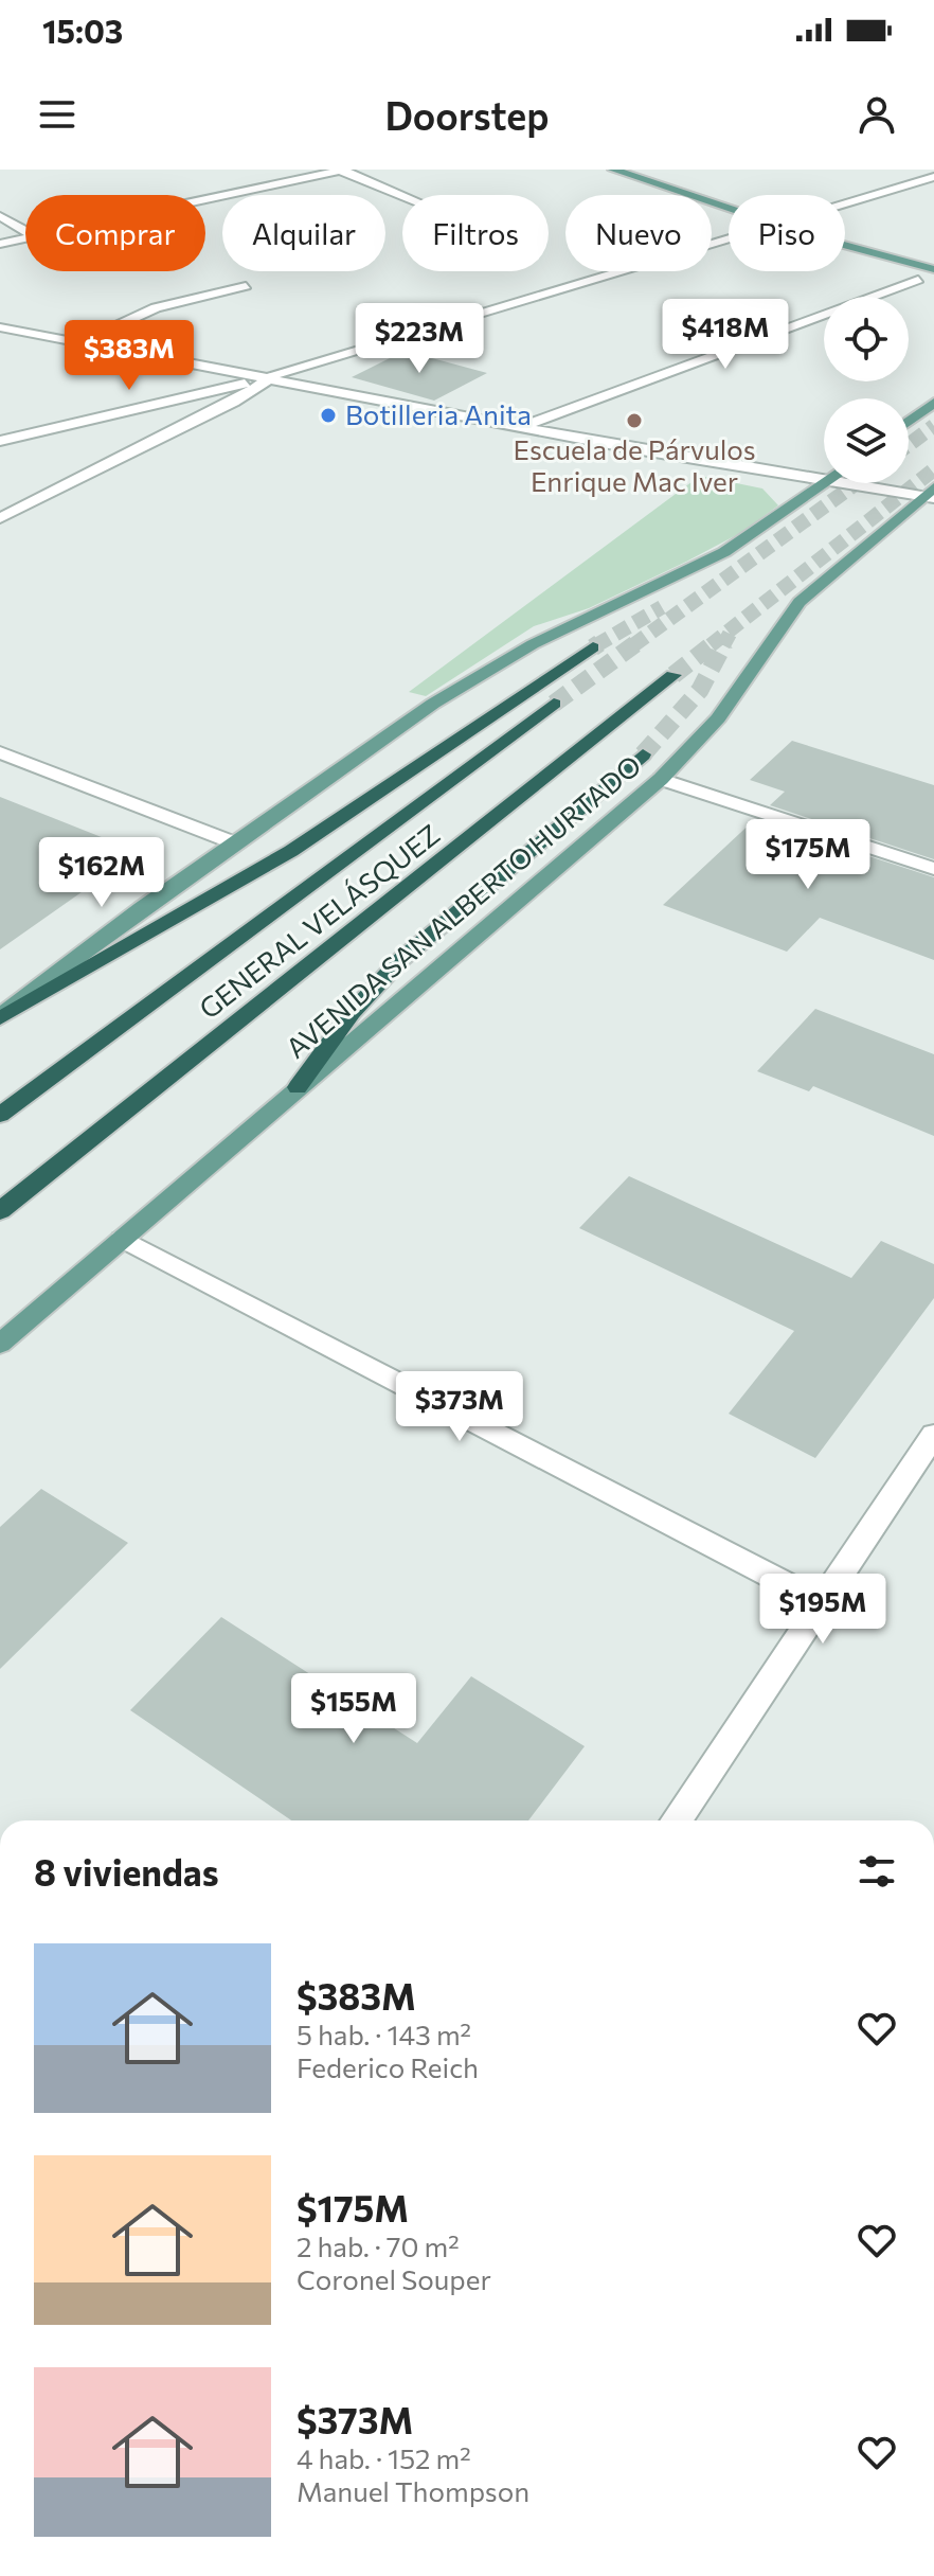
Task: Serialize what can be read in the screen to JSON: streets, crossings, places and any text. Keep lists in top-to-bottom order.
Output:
{
  "streets": {
    "highway": ["GENERAL VELÁSQUEZ"],
    "main road": ["AVENIDA SAN ALBERTO HURTADO"]
  },
  "places": ["Botilleria Anita", "Escuela de Párvulos Enrique Mac Iver"],
  "page": {
    "status": "15:03",
    "header": "Doorstep",
    "chip": [
      "Comprar",
      "Alquilar",
      "Filtros",
      "Nuevo",
      "Piso"
    ],
    "price": [
      "$418M",
      "$223M",
      "$383M",
      "$175M",
      "$162M",
      "$373M",
      "$195M",
      "$155M"
    ],
    "heading": "8 viviendas",
    "list": [
      {
        "name": "$383M",
        "note": "5 hab. · 143 m² · Federico Reich"
      },
      {
        "name": "$175M",
        "note": "2 hab. · 70 m² · Coronel Souper"
      },
      {
        "name": "$373M",
        "note": "4 hab. · 152 m² · Manuel Thompson"
      }
    ]
  }
}
